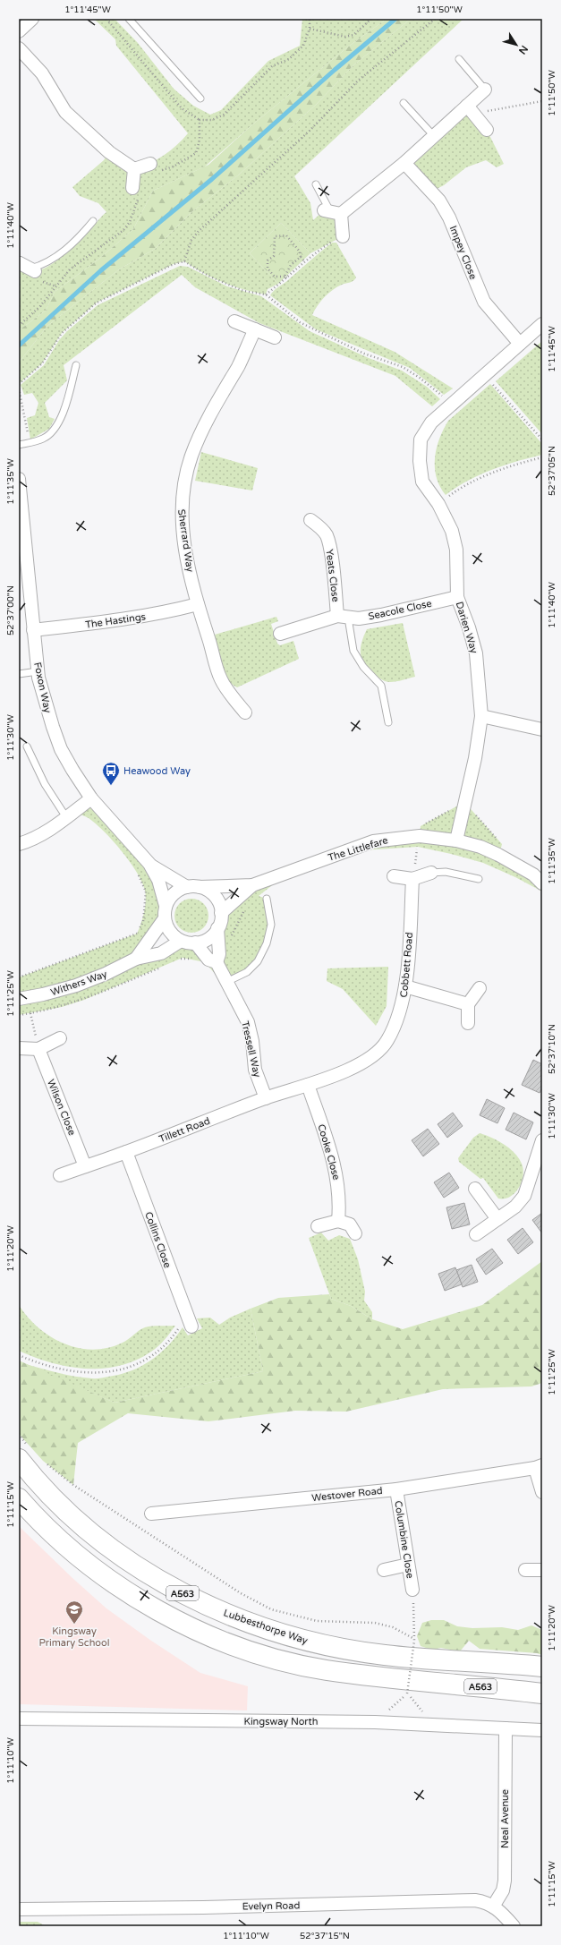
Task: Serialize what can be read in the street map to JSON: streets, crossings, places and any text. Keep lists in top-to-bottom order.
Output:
{
  "streets": {
    "highway": ["A563", "Lubbesthorpe Way"],
    "street": [
      "Impey Close",
      "Sherrard Way",
      "Yeats Close",
      "Seacole Close",
      "The Hastings",
      "Darien Way",
      "Foxon Way",
      "The Littlefare",
      "Cobbett Road",
      "Withers Way",
      "Tressell Way",
      "Wilson Close",
      "Tillett Road",
      "Cooke Close",
      "Collins Close",
      "Westover Road",
      "Columbine Close",
      "Kingsway North",
      "Neal Avenue",
      "Evelyn Road"
    ]
  },
  "crossings": [
    ["Impey Close", "Darien Way"],
    ["Sherrard Way", "The Hastings"],
    ["Yeats Close", "Seacole Close"],
    ["Seacole Close", "Darien Way"],
    ["The Hastings", "Foxon Way"],
    ["Darien Way", "The Littlefare"],
    ["Foxon Way", "The Littlefare"],
    ["Foxon Way", "Withers Way"],
    ["Foxon Way", "Tressell Way"],
    ["The Littlefare", "Withers Way"],
    ["The Littlefare", "Tressell Way"],
    ["Cobbett Road", "Tillett Road"],
    ["Cobbett Road", "Cooke Close"],
    ["Withers Way", "Tressell Way"],
    ["Tressell Way", "Tillett Road"],
    ["Wilson Close", "Tillett Road"],
    ["Tillett Road", "Cooke Close"],
    ["Tillett Road", "Collins Close"],
    ["Westover Road", "Columbine Close"],
    ["Kingsway North", "Neal Avenue"],
    ["Neal Avenue", "Evelyn Road"]
  ],
  "places": {
    "bus stop": ["Heawood Way"],
    "school or university": ["Kingsway Primary School"]
  },
  "north": "bottom right",
  "coordinates": [
    "1°11'45\"W",
    "1°11'50\"W",
    "1°11'40\"W",
    "52°37'05\"N",
    "1°11'35\"W",
    "52°37'00\"N",
    "1°11'30\"W",
    "1°11'25\"W",
    "52°37'10\"N",
    "1°11'20\"W",
    "1°11'15\"W",
    "1°11'10\"W",
    "52°37'15\"N"
  ]
}
